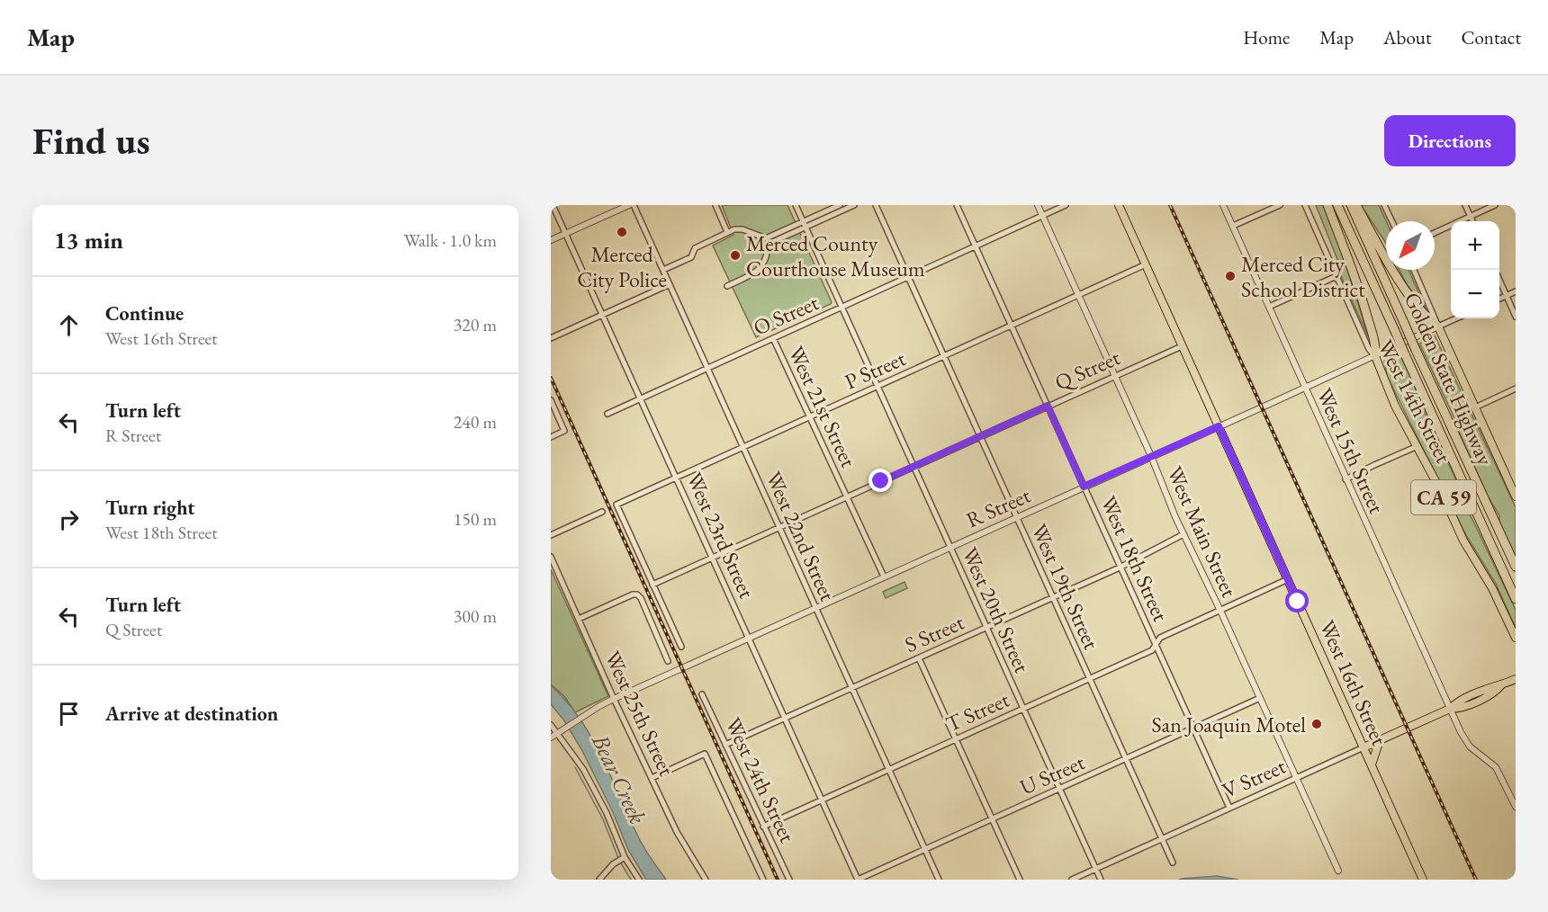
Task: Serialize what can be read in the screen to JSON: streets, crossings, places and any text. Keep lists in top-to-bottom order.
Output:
{
  "streets": {
    "highway": ["Golden State Highway", "CA 59"],
    "main road": ["West 14th Street", "West 16th Street", "V Street"],
    "street": [
      "O Street",
      "P Street",
      "Q Street",
      "West 21st Street",
      "West 15th Street",
      "R Street",
      "West Main Street",
      "West 23rd Street",
      "West 22nd Street",
      "West 18th Street",
      "West 19th Street",
      "West 20th Street",
      "S Street",
      "T Street",
      "West 25th Street",
      "U Street",
      "West 24th Street"
    ]
  },
  "crossings": [
    ["O Street", "West 21st Street"],
    ["O Street", "West Main Street"],
    ["O Street", "West 23rd Street"],
    ["O Street", "West 22nd Street"],
    ["O Street", "West 18th Street"],
    ["O Street", "West 19th Street"],
    ["O Street", "West 20th Street"],
    ["P Street", "Q Street"],
    ["P Street", "West 21st Street"],
    ["P Street", "West Main Street"],
    ["P Street", "West 23rd Street"],
    ["P Street", "West 22nd Street"],
    ["P Street", "West 18th Street"],
    ["P Street", "West 19th Street"],
    ["P Street", "West 20th Street"],
    ["P Street", "West 16th Street"],
    ["Q Street", "West 21st Street"],
    ["Q Street", "West Main Street"],
    ["Q Street", "West 23rd Street"],
    ["Q Street", "West 22nd Street"],
    ["Q Street", "West 18th Street"],
    ["Q Street", "West 19th Street"],
    ["Q Street", "West 20th Street"],
    ["Q Street", "West 16th Street"],
    ["West 14th Street", "CA 59"],
    ["West 14th Street", "R Street"],
    ["West 21st Street", "R Street"],
    ["West 15th Street", "R Street"],
    ["West 15th Street", "V Street"],
    ["CA 59", "R Street"],
    ["R Street", "West Main Street"],
    ["R Street", "West 23rd Street"],
    ["R Street", "West 22nd Street"],
    ["R Street", "West 18th Street"],
    ["R Street", "West 19th Street"],
    ["R Street", "West 20th Street"],
    ["R Street", "West 16th Street"],
    ["R Street", "West 25th Street"],
    ["West Main Street", "S Street"],
    ["West Main Street", "T Street"],
    ["West Main Street", "U Street"],
    ["West Main Street", "V Street"],
    ["West 23rd Street", "S Street"],
    ["West 23rd Street", "T Street"],
    ["West 23rd Street", "U Street"],
    ["West 22nd Street", "S Street"],
    ["West 22nd Street", "T Street"],
    ["West 22nd Street", "U Street"],
    ["West 18th Street", "S Street"],
    ["West 18th Street", "T Street"],
    ["West 18th Street", "U Street"],
    ["West 18th Street", "V Street"],
    ["West 19th Street", "S Street"],
    ["West 19th Street", "T Street"],
    ["West 19th Street", "U Street"],
    ["West 19th Street", "V Street"],
    ["West 20th Street", "S Street"],
    ["West 20th Street", "T Street"],
    ["West 20th Street", "U Street"],
    ["West 20th Street", "V Street"],
    ["S Street", "West 24th Street"],
    ["West 16th Street", "T Street"],
    ["West 16th Street", "V Street"],
    ["T Street", "West 24th Street"]
  ],
  "water": ["Bear Creek"],
  "places": [
    "Merced City Police",
    "Merced County Courthouse Museum",
    "Merced City School District",
    "San Joaquin Motel"
  ],
  "north": "bottom left",
  "page": {
    "header": "Map",
    "nav": [
      "Home",
      "Map",
      "About",
      "Contact"
    ],
    "buttons": "Directions",
    "title": "Find us",
    "heading": ["13 min", "Walk · 1.0 km"],
    "map_buttons": ["+", "−"],
    "list": [
      ["Continue", "West 16th Street", "320 m"],
      ["Turn left", "R Street", "240 m"],
      ["Turn right", "West 18th Street", "150 m"],
      ["Turn left", "Q Street", "300 m"],
      "Arrive at destination"
    ]
  }
}
